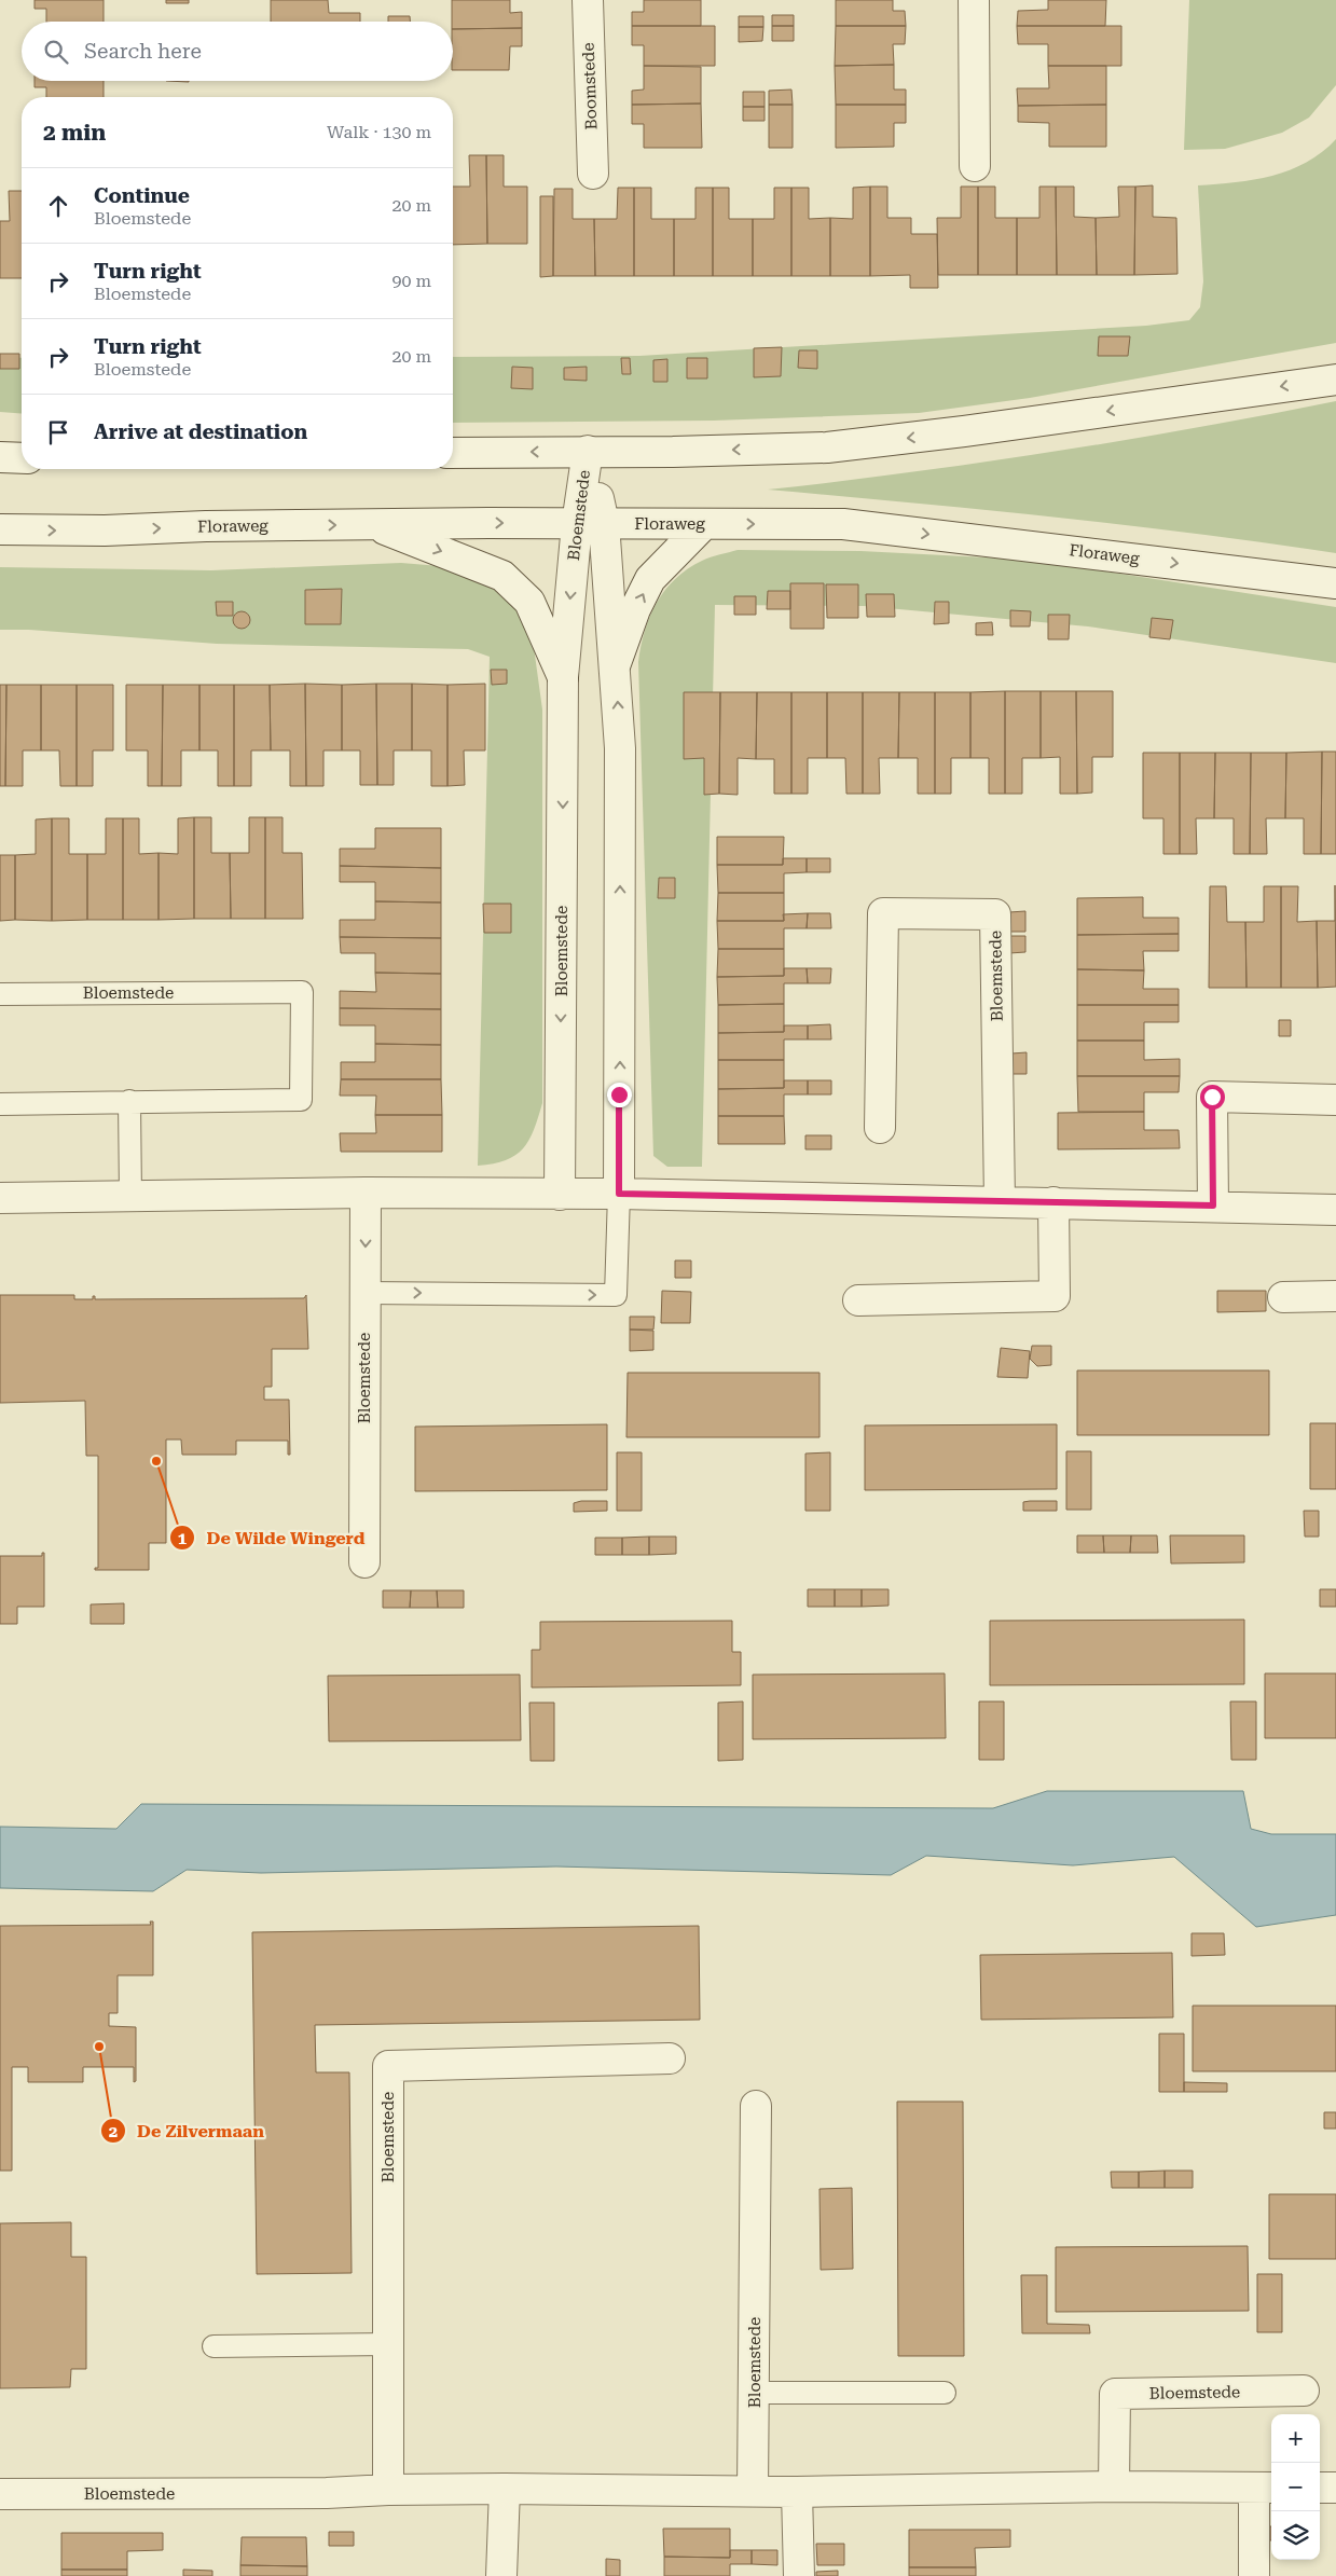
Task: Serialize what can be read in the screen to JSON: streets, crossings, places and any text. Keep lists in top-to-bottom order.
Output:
{
  "streets": {
    "street": ["Boomstede", "Bloemstede", "Floraweg"]
  },
  "crossings": [
    ["Bloemstede", "Floraweg"]
  ],
  "places": ["De Wilde Wingerd", "De Zilvermaan"],
  "page": {
    "search": "Search here",
    "heading": ["2 min", "Walk · 130 m"],
    "list": [
      ["Continue", "Bloemstede", "20 m"],
      ["Turn right", "Bloemstede", "90 m"],
      ["Turn right", "Bloemstede", "20 m"],
      "Arrive at destination"
    ],
    "map_buttons": ["+", "−"]
  }
}
